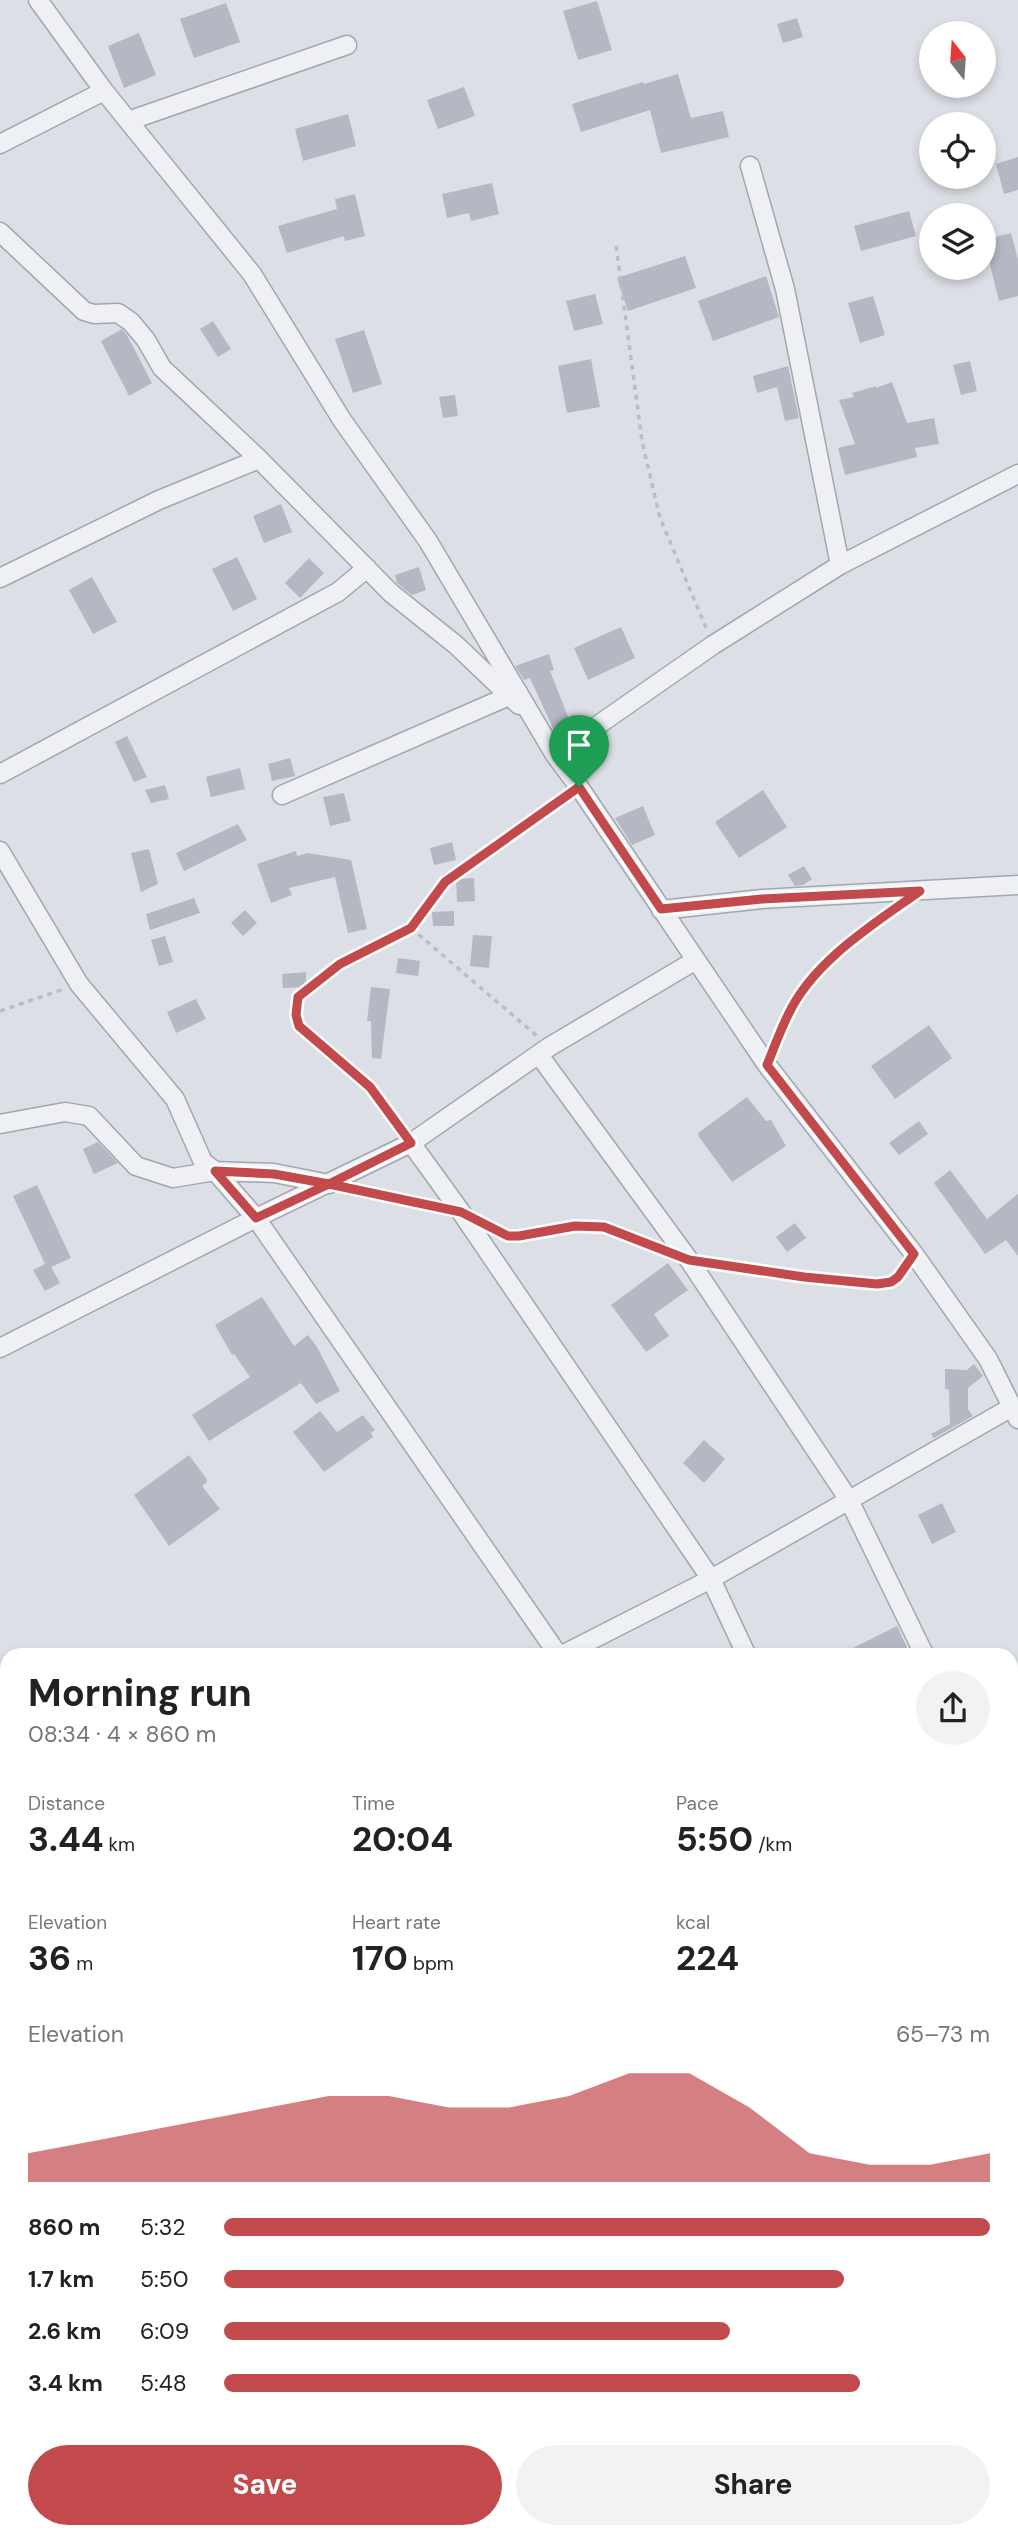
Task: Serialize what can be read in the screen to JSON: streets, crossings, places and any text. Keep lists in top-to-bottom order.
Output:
{
  "north": "top",
  "page": {
    "heading": ["Morning run", "08:34 · 4 × 860 m"],
    "stats": [
      ["Distance", "3.44 km"],
      ["Time", "20:04"],
      ["Pace", "5:50 /km"],
      ["Elevation", "36 m"],
      ["Heart rate", "170 bpm"],
      ["kcal", "224"]
    ],
    "chart": ["Elevation", "65–73 m"],
    "list": [
      {
        "name": "860 m",
        "note": "5:32"
      },
      {
        "name": "1.7 km",
        "note": "5:50"
      },
      {
        "name": "2.6 km",
        "note": "6:09"
      },
      {
        "name": "3.4 km",
        "note": "5:48"
      }
    ],
    "buttons": ["Save", "Share"]
  }
}
